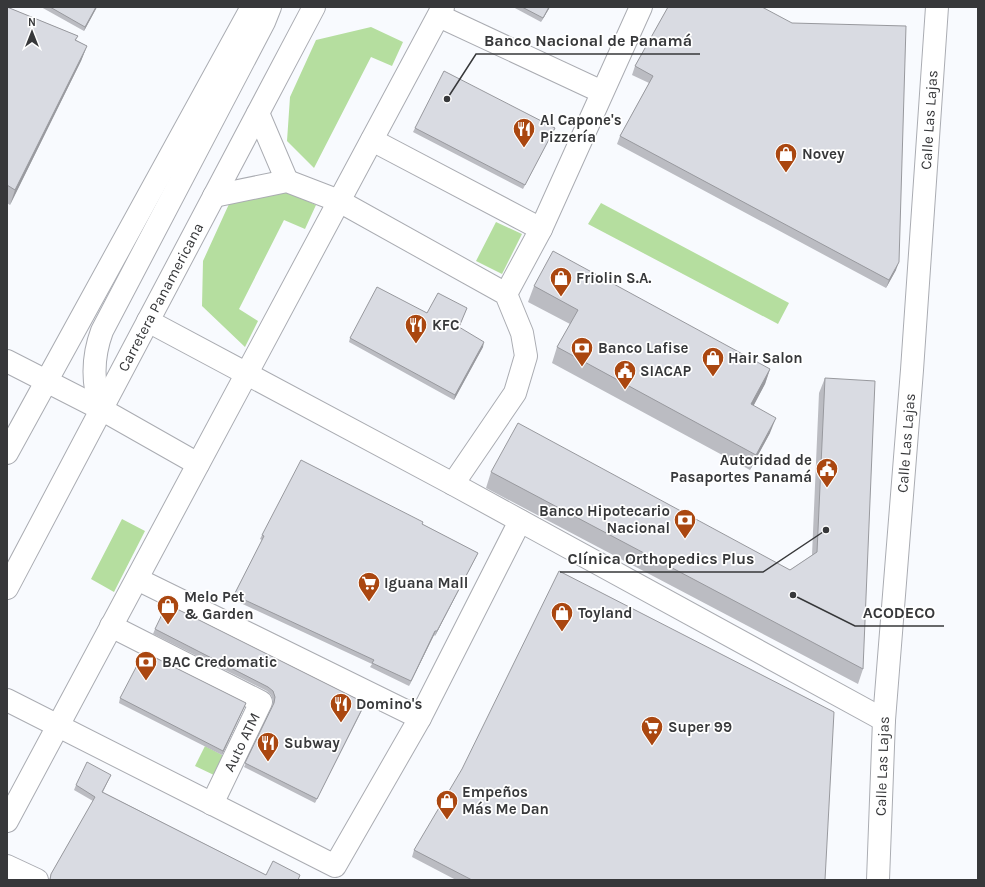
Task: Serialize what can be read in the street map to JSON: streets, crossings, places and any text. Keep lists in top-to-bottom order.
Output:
{
  "streets": {
    "main road": ["Calle Las Lajas", "Carretera Panamericana", "Auto ATM"]
  },
  "places": {
    "other": ["Banco Nacional de Panamá", "Clínica Orthopedics Plus", "ACODECO"],
    "restaurant": [
      "Al Capone's Pizzería",
      "KFC",
      "Domino's",
      "Subway"
    ],
    "shop": [
      "Novey",
      "Friolin S.A.",
      "Hair Salon",
      "Melo Pet & Garden",
      "Toyland",
      "Empeños Más Me Dan"
    ],
    "bank": ["Banco Lafise", "Banco Hipotecario Nacional", "BAC Credomatic"],
    "public building": ["SIACAP", "Autoridad de Pasaportes Panamá"],
    "supermarket": ["Iguana Mall", "Super 99"]
  },
  "north": "top"
}
